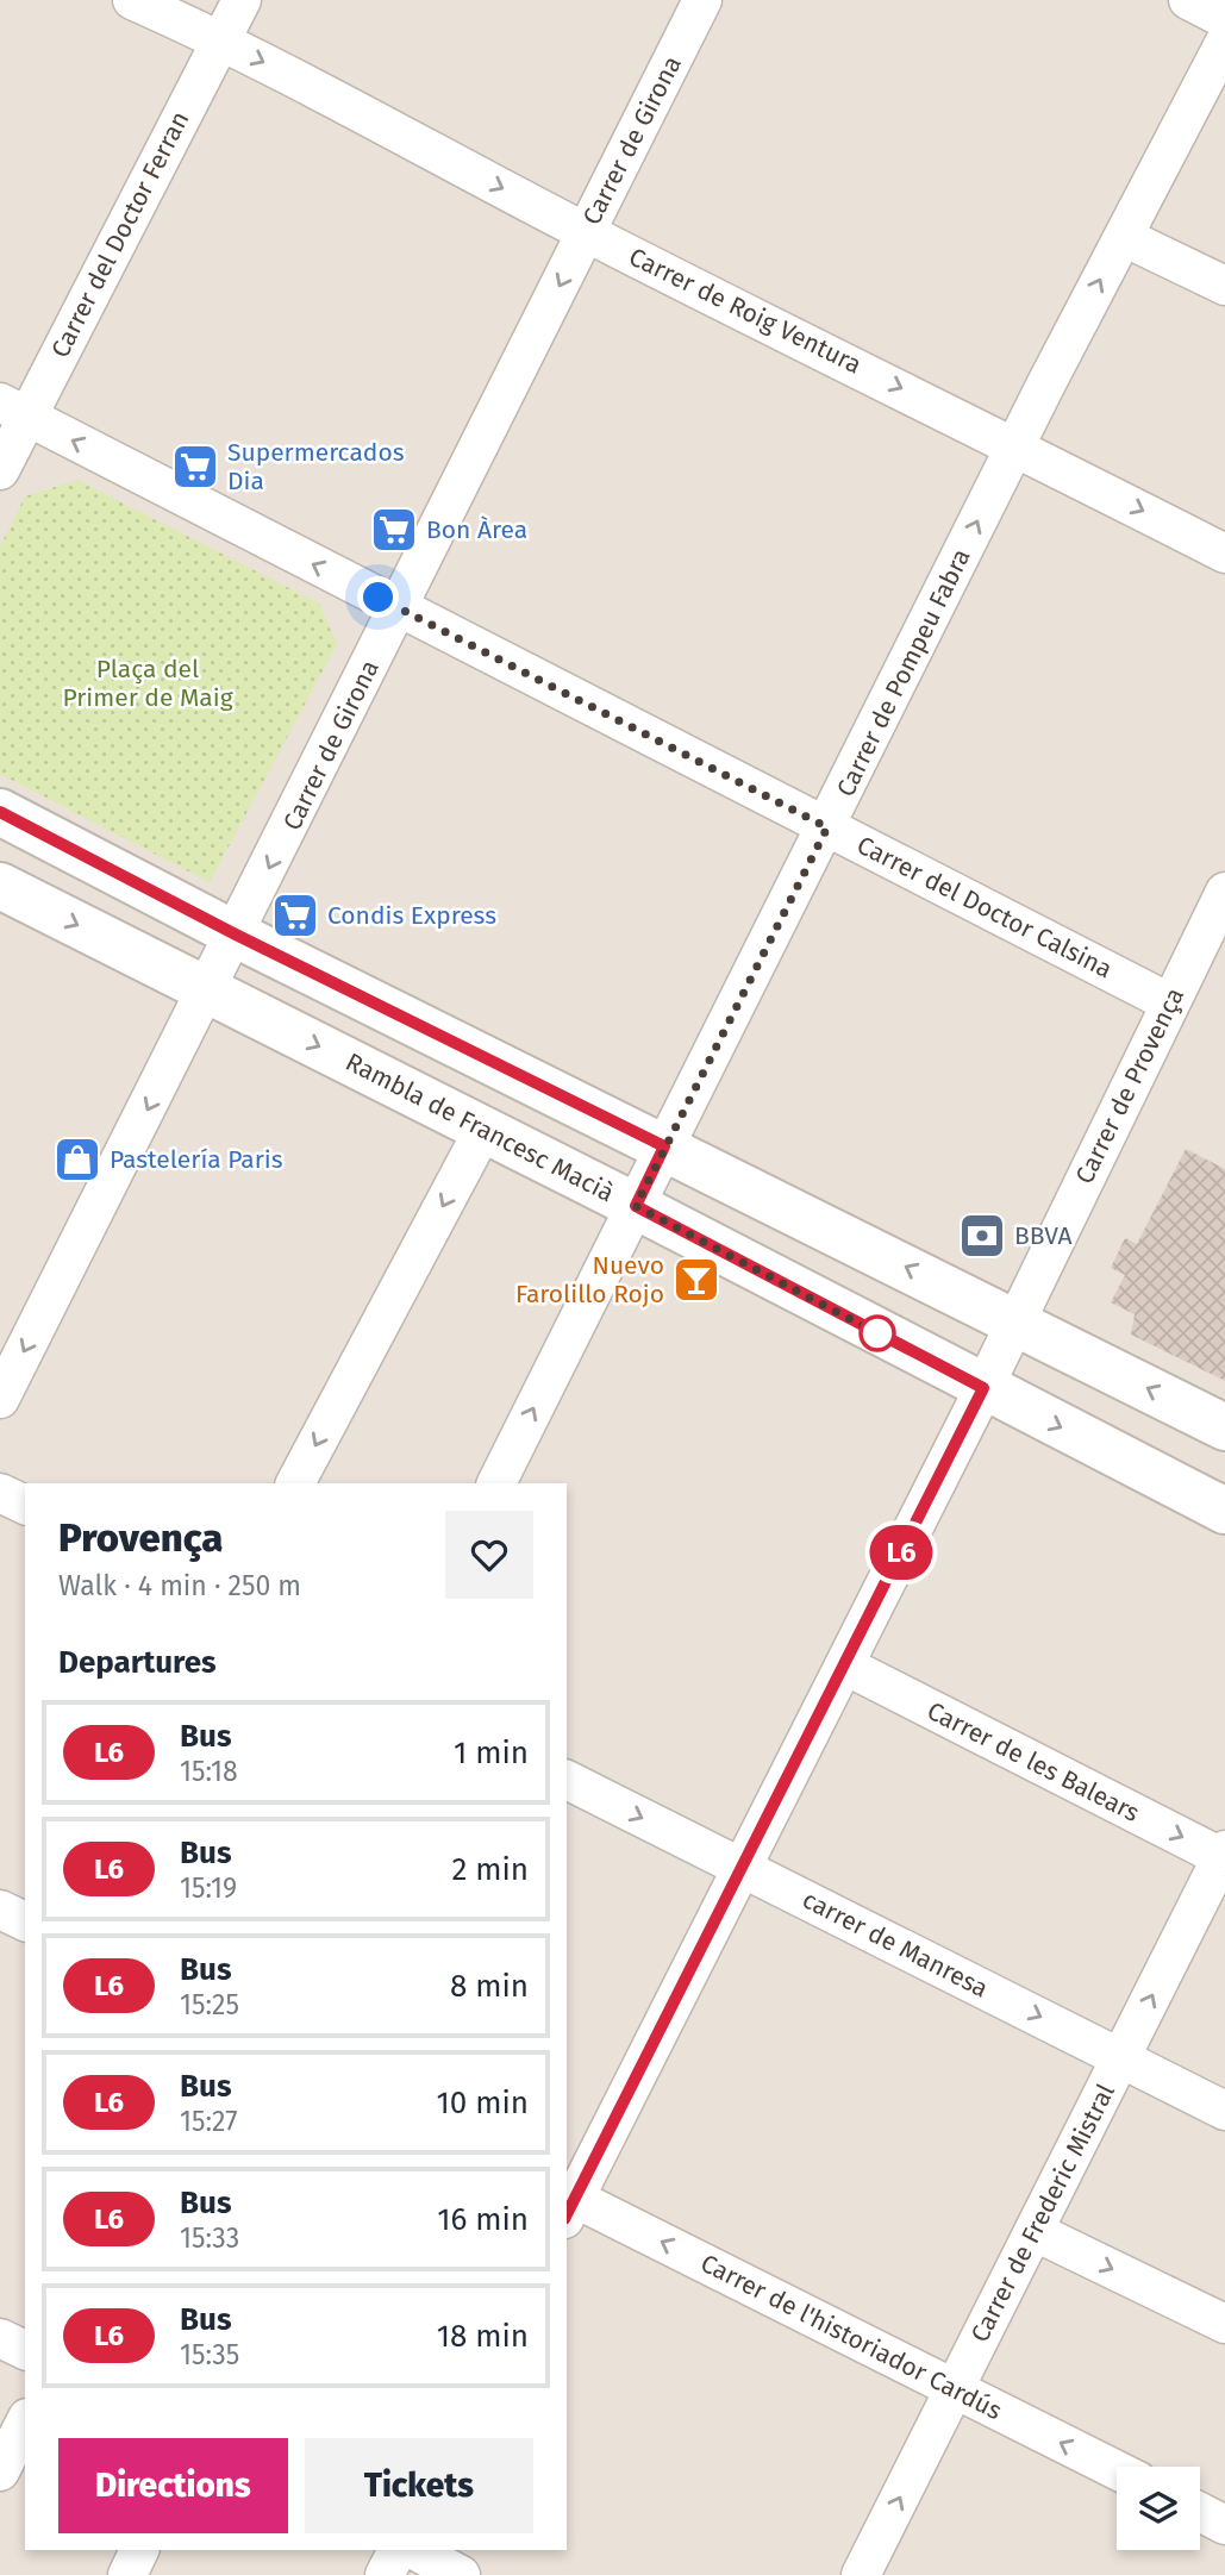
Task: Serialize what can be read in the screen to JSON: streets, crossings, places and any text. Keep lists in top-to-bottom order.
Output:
{
  "streets": {
    "street": [
      "Carrer de Girona",
      "Carrer del Doctor Ferran",
      "Carrer de Roig Ventura",
      "Carrer de Pompeu Fabra",
      "Carrer del Doctor Calsina",
      "Carrer de Provença",
      "Rambla de Francesc Macià",
      "Carrer de les Balears",
      "carrer de Manresa",
      "Carrer de Frederic Mistral",
      "Carrer de l'historiador Cardús"
    ]
  },
  "crossings": [
    ["Carrer de Girona", "Carrer de Roig Ventura"],
    ["Carrer de Girona", "Carrer del Doctor Calsina"],
    ["Carrer de Girona", "Rambla de Francesc Macià"],
    ["Carrer del Doctor Ferran", "Carrer de Roig Ventura"],
    ["Carrer del Doctor Ferran", "Carrer del Doctor Calsina"],
    ["Carrer de Roig Ventura", "Carrer de Pompeu Fabra"],
    ["Carrer de Pompeu Fabra", "Carrer del Doctor Calsina"],
    ["Carrer de Pompeu Fabra", "Rambla de Francesc Macià"],
    ["Carrer del Doctor Calsina", "Carrer de Provença"],
    ["Carrer de Provença", "Rambla de Francesc Macià"],
    ["Carrer de Provença", "Carrer de les Balears"],
    ["Carrer de Provença", "carrer de Manresa"],
    ["Carrer de Provença", "Carrer de l'historiador Cardús"],
    ["Carrer de les Balears", "Carrer de Frederic Mistral"],
    ["carrer de Manresa", "Carrer de Frederic Mistral"],
    ["Carrer de Frederic Mistral", "Carrer de l'historiador Cardús"]
  ],
  "one_way": [
    "Carrer de Roig Ventura",
    "Carrer de les Balears",
    "carrer de Manresa",
    "Carrer de Frederic Mistral",
    "Carrer de l'historiador Cardús"
  ],
  "parks": ["Plaça del Primer de Maig"],
  "places": {
    "supermarket": ["Supermercados Dia", "Bon Àrea", "Condis Express"],
    "shop": ["Pastelería Paris"],
    "bank": ["BBVA"],
    "bar": ["Nuevo Farolillo Rojo"]
  },
  "lines": ["bus line L6"],
  "page": {
    "on_map": "L6",
    "heading": [
      ["Provença", "Walk · 4 min · 250 m"],
      "Departures"
    ],
    "list": [
      {
        "mark": "L6",
        "name": "Bus",
        "note": "15:18",
        "value": "1 min"
      },
      {
        "mark": "L6",
        "name": "Bus",
        "note": "15:19",
        "value": "2 min"
      },
      {
        "mark": "L6",
        "name": "Bus",
        "note": "15:25",
        "value": "8 min"
      },
      {
        "mark": "L6",
        "name": "Bus",
        "note": "15:27",
        "value": "10 min"
      },
      {
        "mark": "L6",
        "name": "Bus",
        "note": "15:33",
        "value": "16 min"
      },
      {
        "mark": "L6",
        "name": "Bus",
        "note": "15:35",
        "value": "18 min"
      }
    ],
    "buttons": ["Directions", "Tickets"]
  }
}
